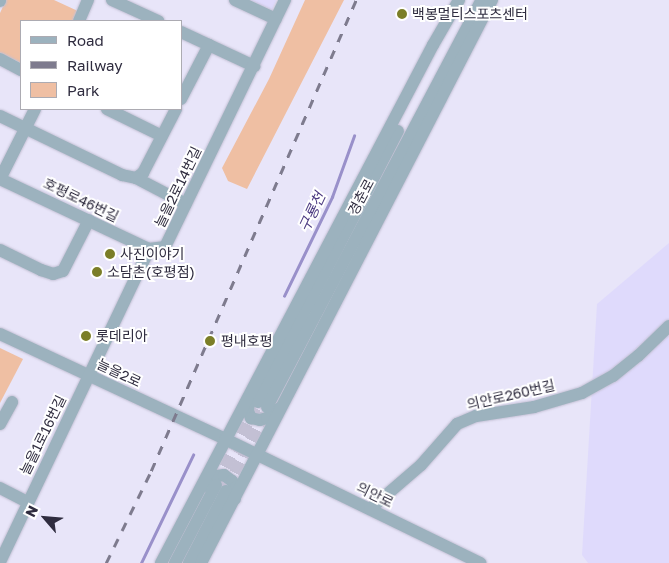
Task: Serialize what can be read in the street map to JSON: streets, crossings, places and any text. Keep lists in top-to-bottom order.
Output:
{
  "streets": {
    "street": [
      "늘을2로14번길",
      "경춘로",
      "호평로46번길",
      "늘을2로",
      "의안로260번길",
      "늘을1로16번길",
      "의안로"
    ]
  },
  "crossings": [
    ["늘을2로14번길", "호평로46번길"],
    ["늘을2로", "늘을1로16번길"],
    ["늘을2로", "의안로"],
    ["의안로260번길", "의안로"]
  ],
  "water": ["구룡천"],
  "places": [
    "백봉멀티스포츠센터",
    "사진이야기",
    "소담촌(호평점)",
    "롯데리아",
    "평내호평"
  ],
  "legend": ["Road", "Railway", "Park"],
  "north": "top left"
}
